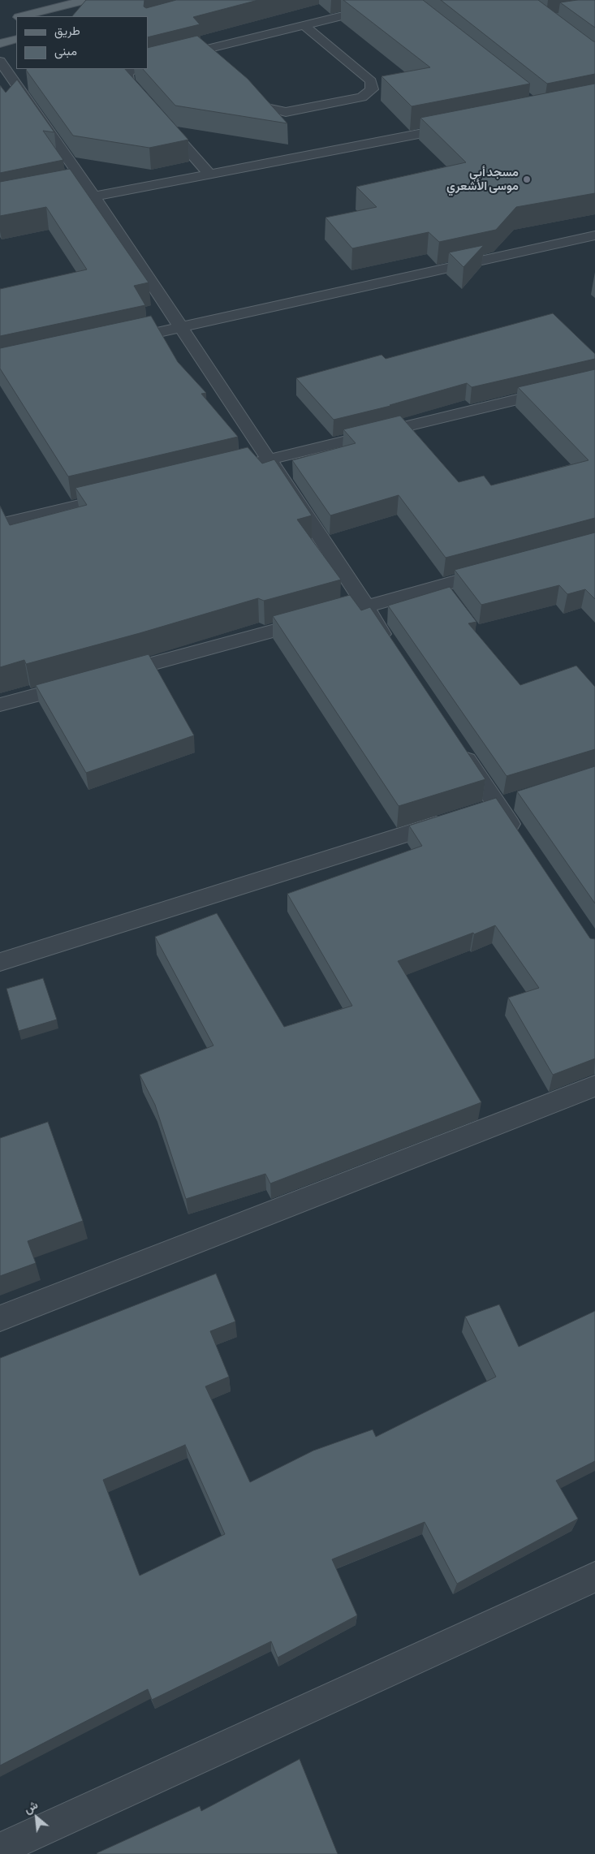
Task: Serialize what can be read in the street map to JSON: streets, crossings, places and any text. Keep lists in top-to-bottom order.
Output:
{
  "places": ["مسجد أبي موسى الأشعري"],
  "legend": ["طريق", "مبنى"],
  "north": "top left"
}
